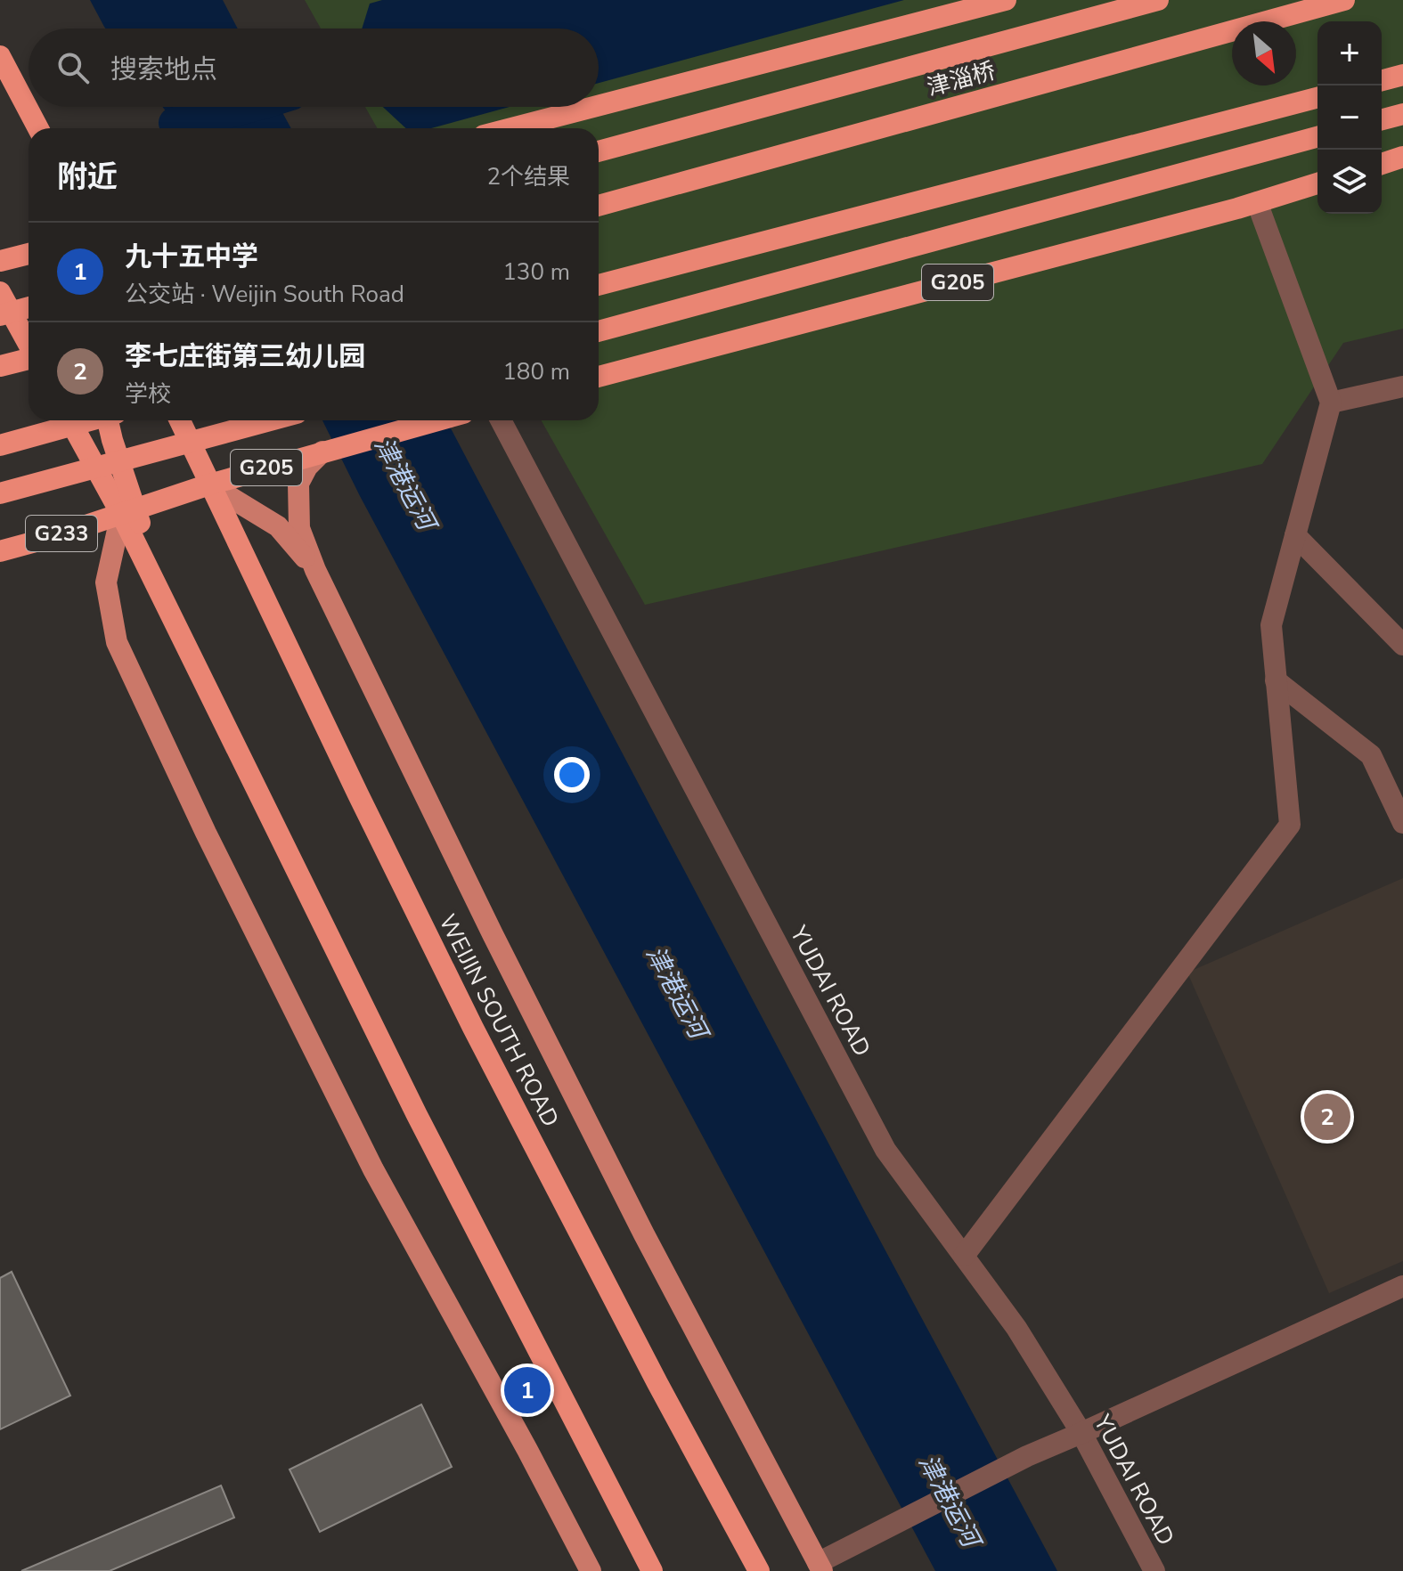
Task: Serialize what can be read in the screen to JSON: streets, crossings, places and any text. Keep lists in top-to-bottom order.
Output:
{
  "streets": {
    "highway": [
      "津淄桥",
      "G205",
      "G233",
      "WEIJIN SOUTH ROAD"
    ],
    "street": ["YUDAI ROAD"]
  },
  "crossings": [
    ["G205", "G233"],
    ["G205", "WEIJIN SOUTH ROAD"]
  ],
  "water": ["津港运河"],
  "north": "bottom right",
  "page": {
    "map_buttons": ["+", "−"],
    "search": "搜索地点",
    "heading": ["附近", "2个结果"],
    "list": [
      {
        "mark": "1",
        "name": "九十五中学",
        "note": "公交站 · Weijin South Road",
        "value": "130 m"
      },
      {
        "mark": "2",
        "name": "李七庄街第三幼儿园",
        "note": "学校",
        "value": "180 m"
      }
    ],
    "pins": ["2", "1"]
  }
}
